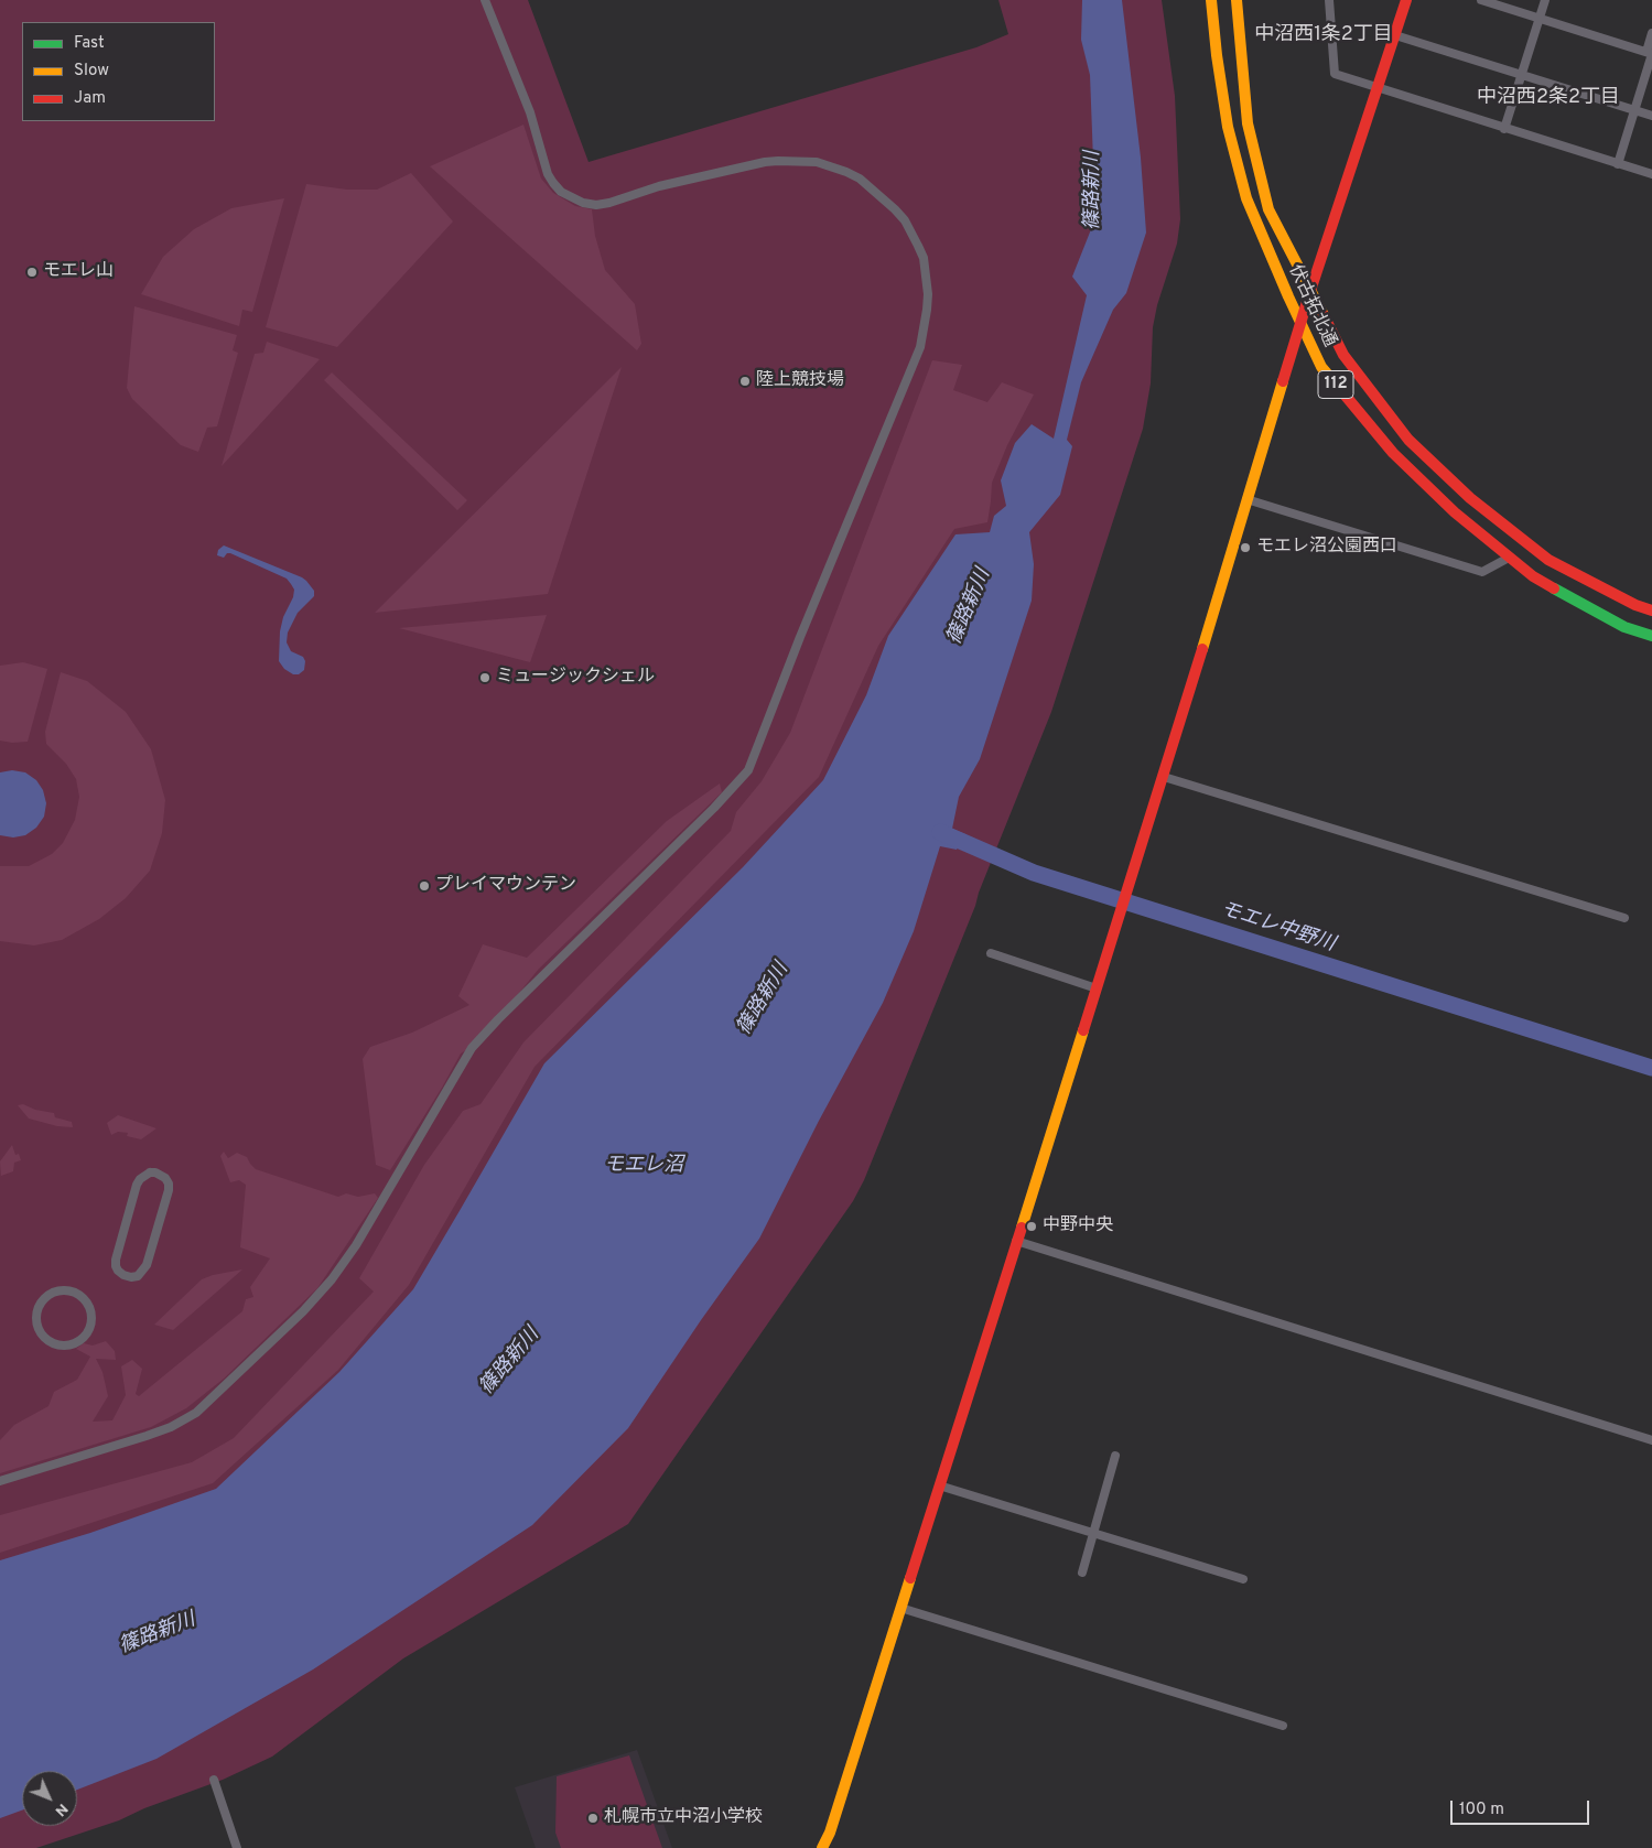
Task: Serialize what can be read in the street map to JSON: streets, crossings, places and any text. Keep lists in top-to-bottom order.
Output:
{
  "streets": {
    "street": ["伏古拓北通", "112"]
  },
  "districts": ["中沼西1条2丁目", "中沼西2条2丁目"],
  "water": ["篠路新川", "モエレ中野川", "モエレ沼"],
  "places": [
    "モエレ山",
    "陸上競技場",
    "モエレ沼公園西口",
    "ミュージックシェル",
    "プレイマウンテン",
    "中野中央",
    "札幌市立中沼小学校"
  ],
  "legend": ["Fast", "Slow", "Jam"],
  "scale_bar": "100 m",
  "north": "bottom right"
}
